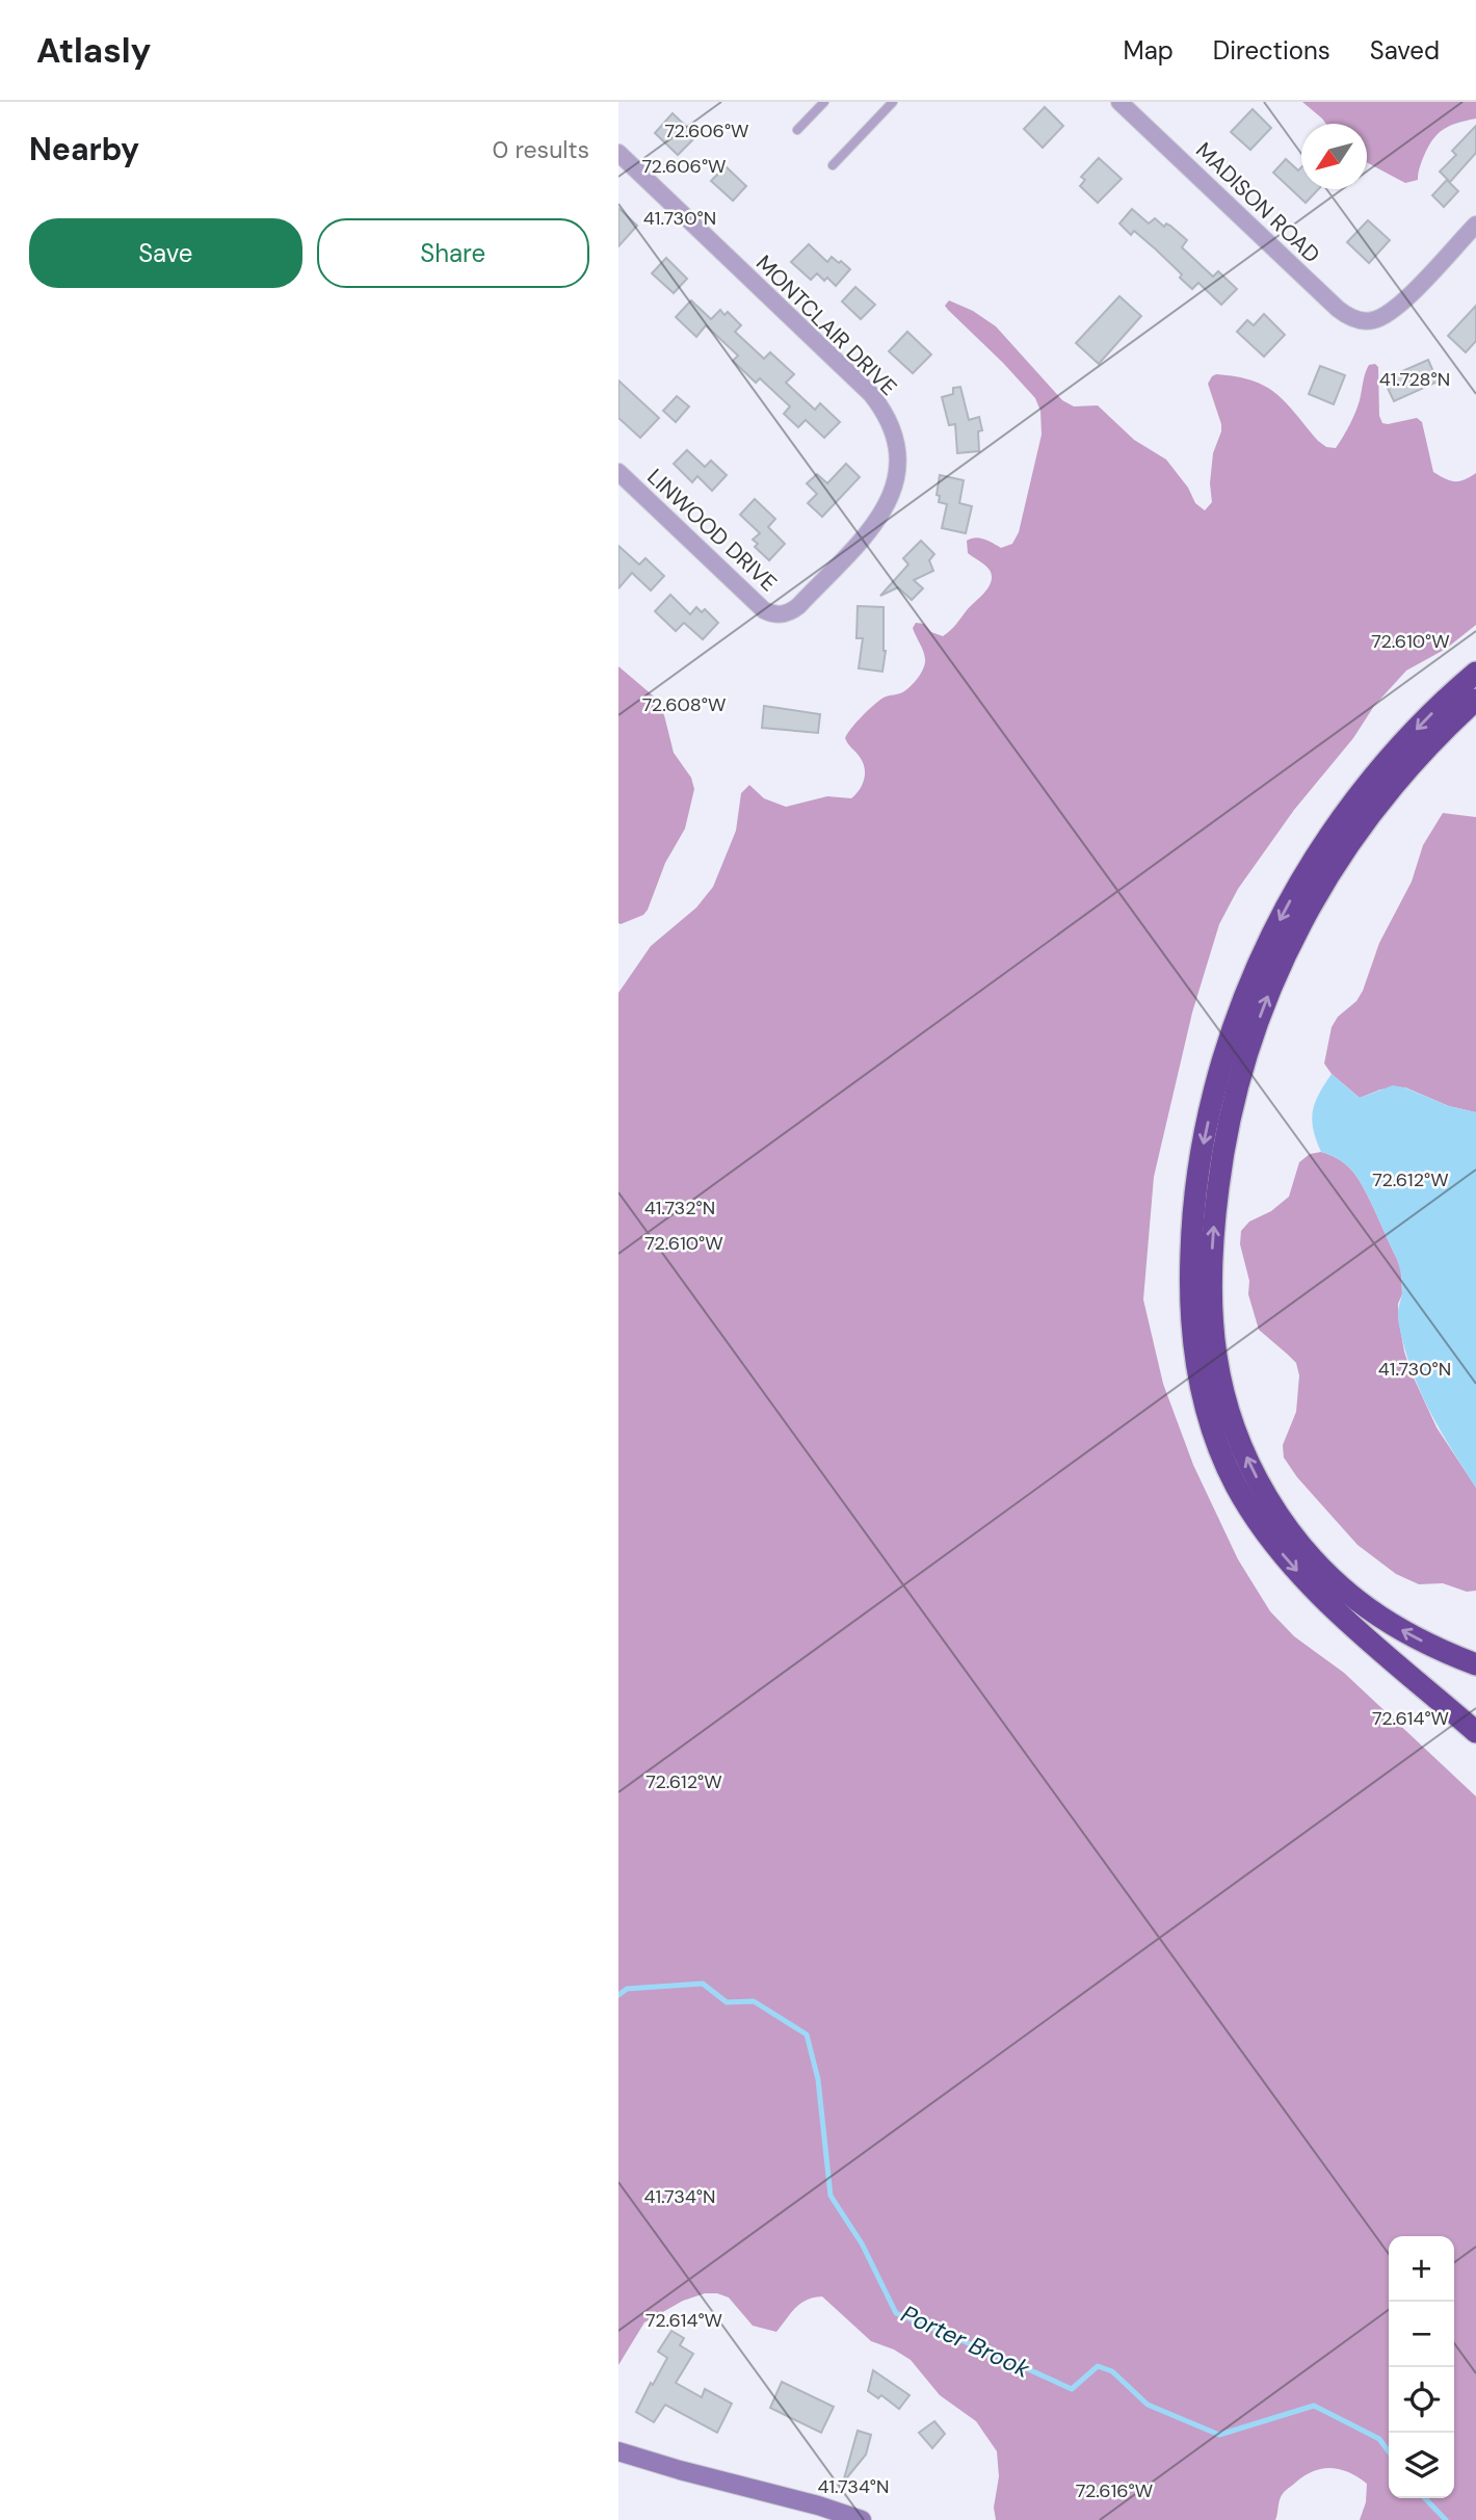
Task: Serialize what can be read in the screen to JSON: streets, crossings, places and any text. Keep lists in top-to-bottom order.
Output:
{
  "streets": {
    "street": ["MADISON ROAD", "MONTCLAIR DRIVE", "LINWOOD DRIVE"]
  },
  "crossings": [
    ["MONTCLAIR DRIVE", "LINWOOD DRIVE"]
  ],
  "water": ["Porter Brook"],
  "north": "bottom left",
  "page": {
    "header": "Atlasly",
    "nav": ["Map", "Directions", "Saved"],
    "heading": ["Nearby", "0 results"],
    "buttons": ["Save", "Share"],
    "map_buttons": ["+", "−"]
  },
  "coordinates": [
    "72.606°W",
    "41.730°N",
    "41.728°N",
    "72.610°W",
    "72.608°W",
    "72.612°W",
    "41.732°N",
    "72.614°W",
    "41.734°N",
    "72.616°W"
  ]
}
